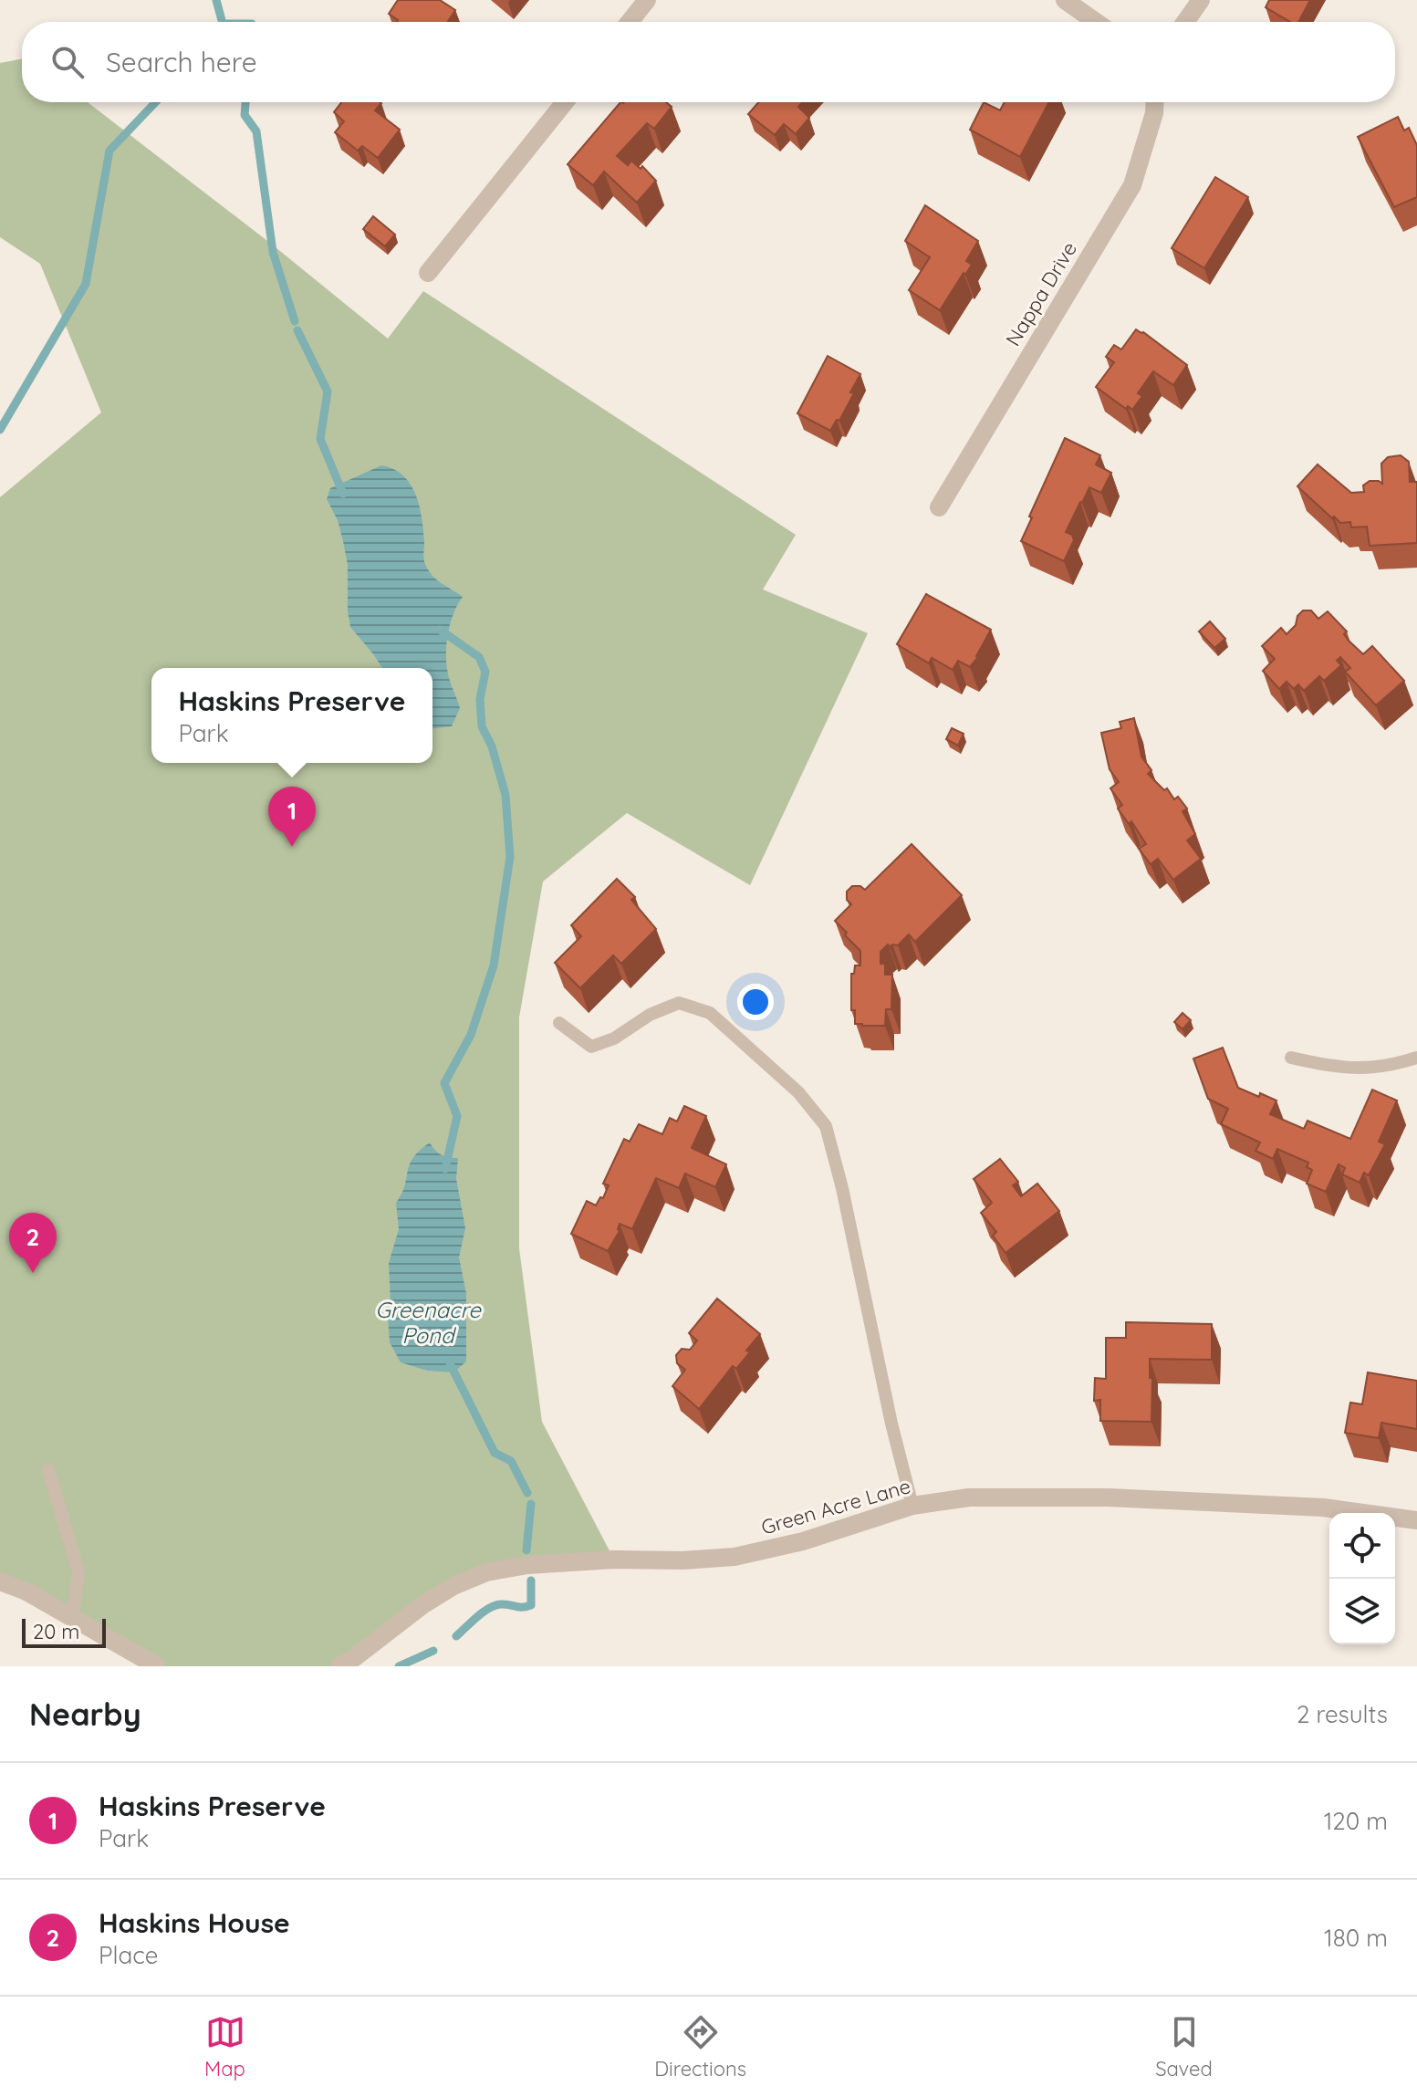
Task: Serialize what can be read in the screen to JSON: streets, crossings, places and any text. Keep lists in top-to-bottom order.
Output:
{
  "streets": {
    "street": ["Nappa Drive", "Green Acre Lane"]
  },
  "water": ["Greenacre Pond"],
  "scale_bar": "20 m",
  "page": {
    "search": "Search here",
    "popup": ["Haskins Preserve", "Park"],
    "pins": ["1", "2"],
    "scale": "20 m",
    "heading": ["Nearby", "2 results"],
    "list": [
      {
        "mark": "1",
        "name": "Haskins Preserve",
        "note": "Park",
        "value": "120 m"
      },
      {
        "mark": "2",
        "name": "Haskins House",
        "note": "Place",
        "value": "180 m"
      }
    ],
    "nav": ["Map", "Directions", "Saved"]
  }
}
